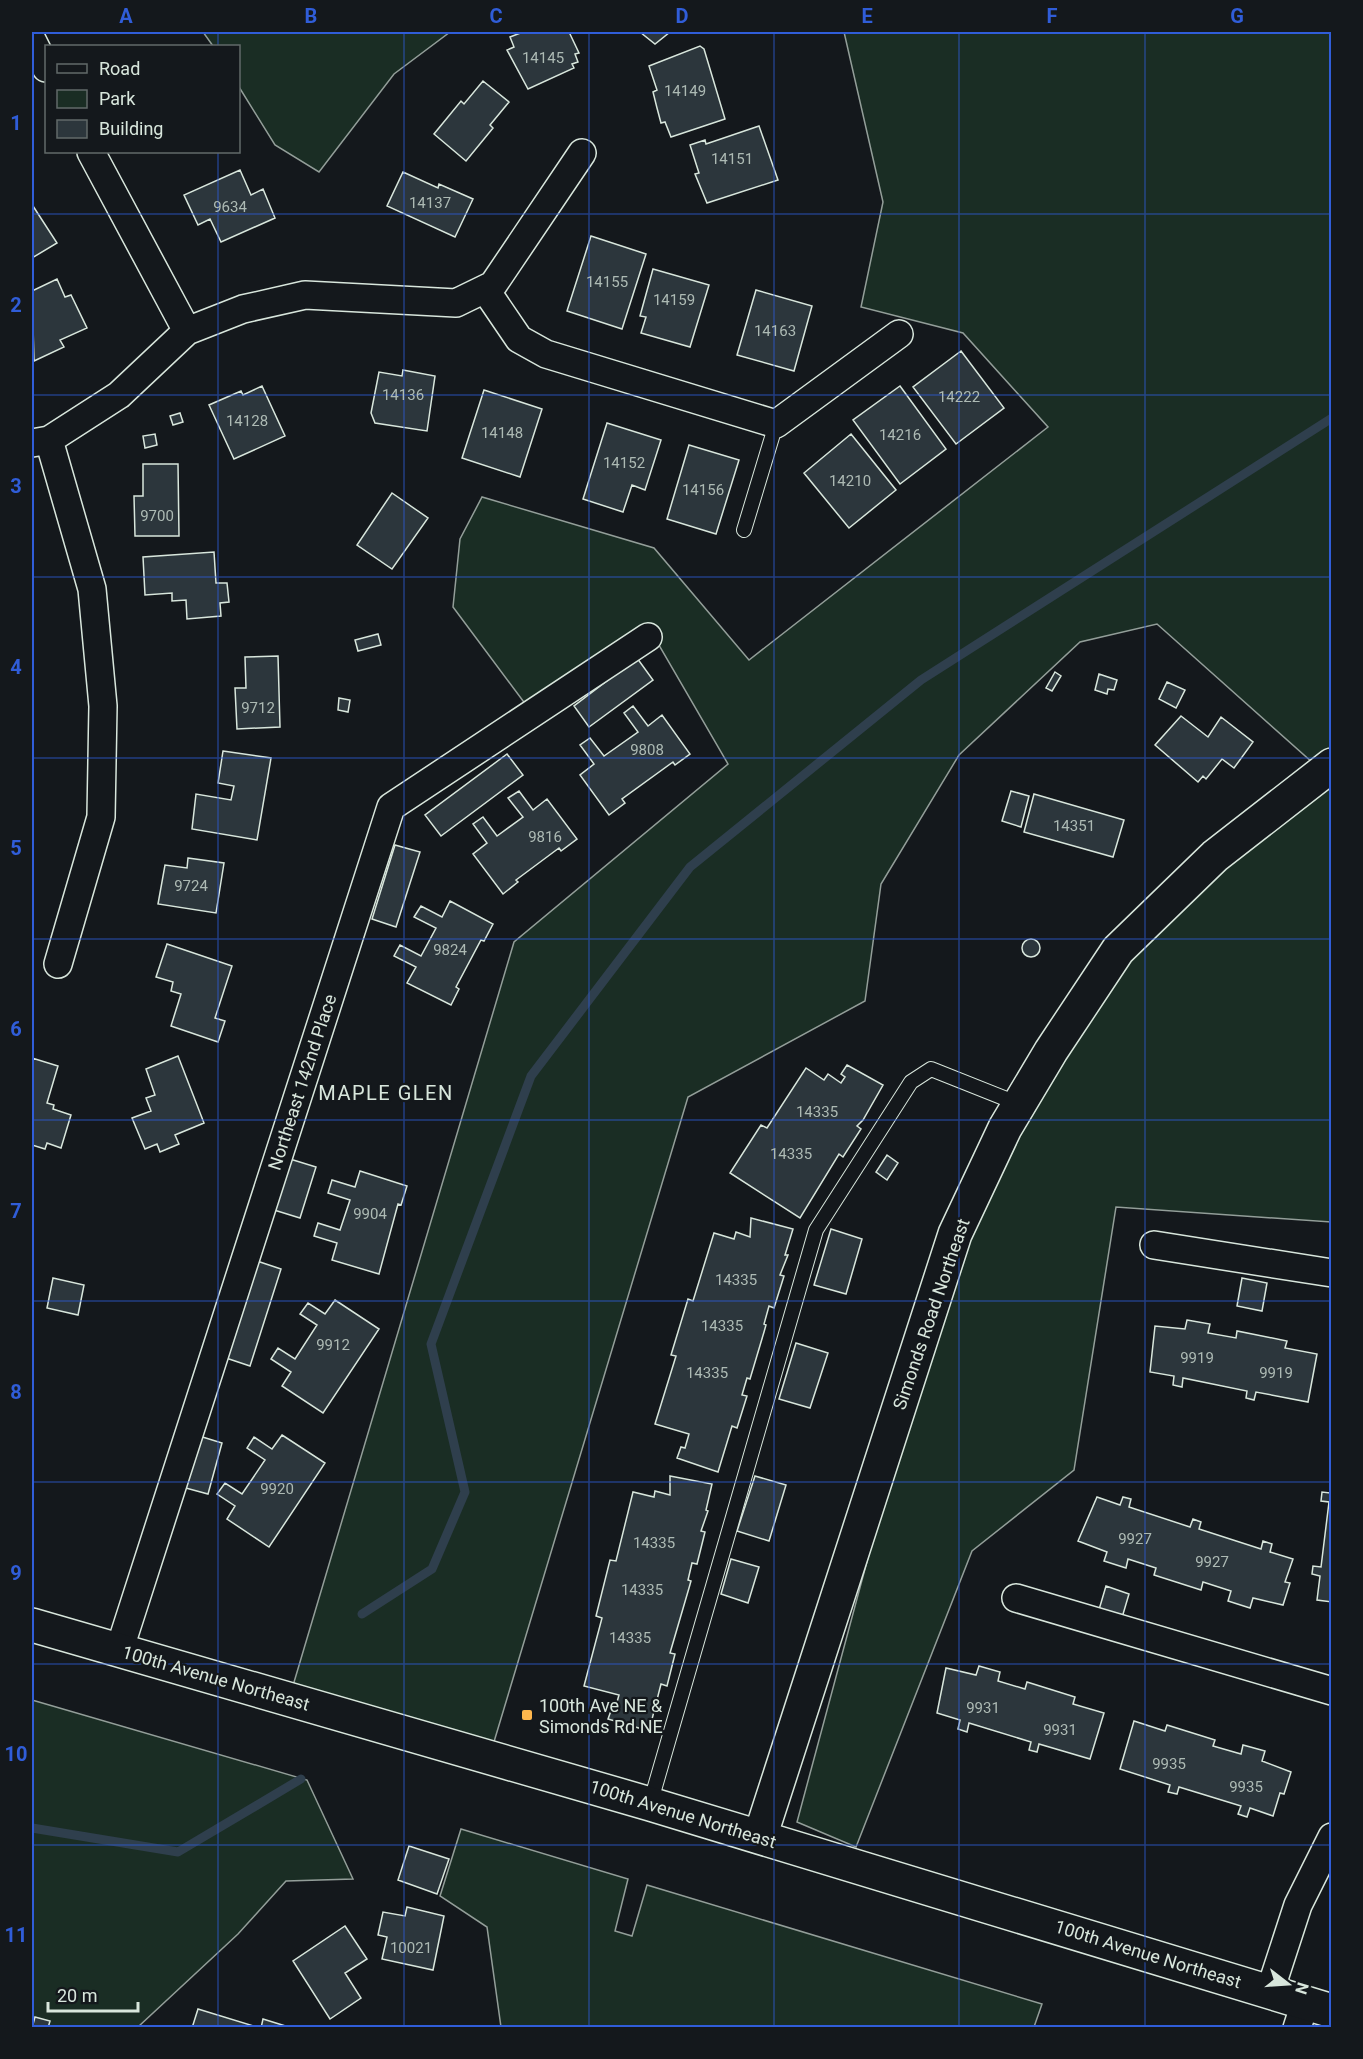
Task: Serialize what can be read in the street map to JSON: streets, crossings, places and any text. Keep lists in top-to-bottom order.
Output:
{
  "streets": {
    "main road": ["Simonds Road Northeast", "100th Avenue Northeast"],
    "street": ["Northeast 142nd Place"]
  },
  "crossings": [
    ["Northeast 142nd Place", "100th Avenue Northeast"],
    ["Simonds Road Northeast", "100th Avenue Northeast"]
  ],
  "districts": ["MAPLE GLEN"],
  "places": {
    "transit": ["100th Ave NE & Simonds Rd NE"]
  },
  "house_numbers": [
    "14145",
    "14149",
    "14151",
    "14137",
    "9634",
    "14155",
    "14159",
    "14163",
    "14136",
    "14222",
    "14128",
    "14148",
    "14216",
    "14152",
    "14210",
    "14156",
    "9700",
    "9712",
    "9808",
    "14351",
    "9816",
    "9724",
    "9824",
    "14335",
    "14335",
    "9904",
    "14335",
    "14335",
    "9912",
    "9919",
    "14335",
    "9919",
    "9920",
    "9927",
    "14335",
    "9927",
    "14335",
    "14335",
    "9931",
    "9931",
    "9935",
    "9935",
    "10021"
  ],
  "legend": ["Road", "Park", "Building"],
  "scale_bar": "20 m",
  "north": "right",
  "grid": {
    "columns": [
      "A",
      "B",
      "C",
      "D",
      "E",
      "F",
      "G"
    ],
    "rows": [
      "1",
      "2",
      "3",
      "4",
      "5",
      "6",
      "7",
      "8",
      "9",
      "10",
      "11"
    ]
  }
}
